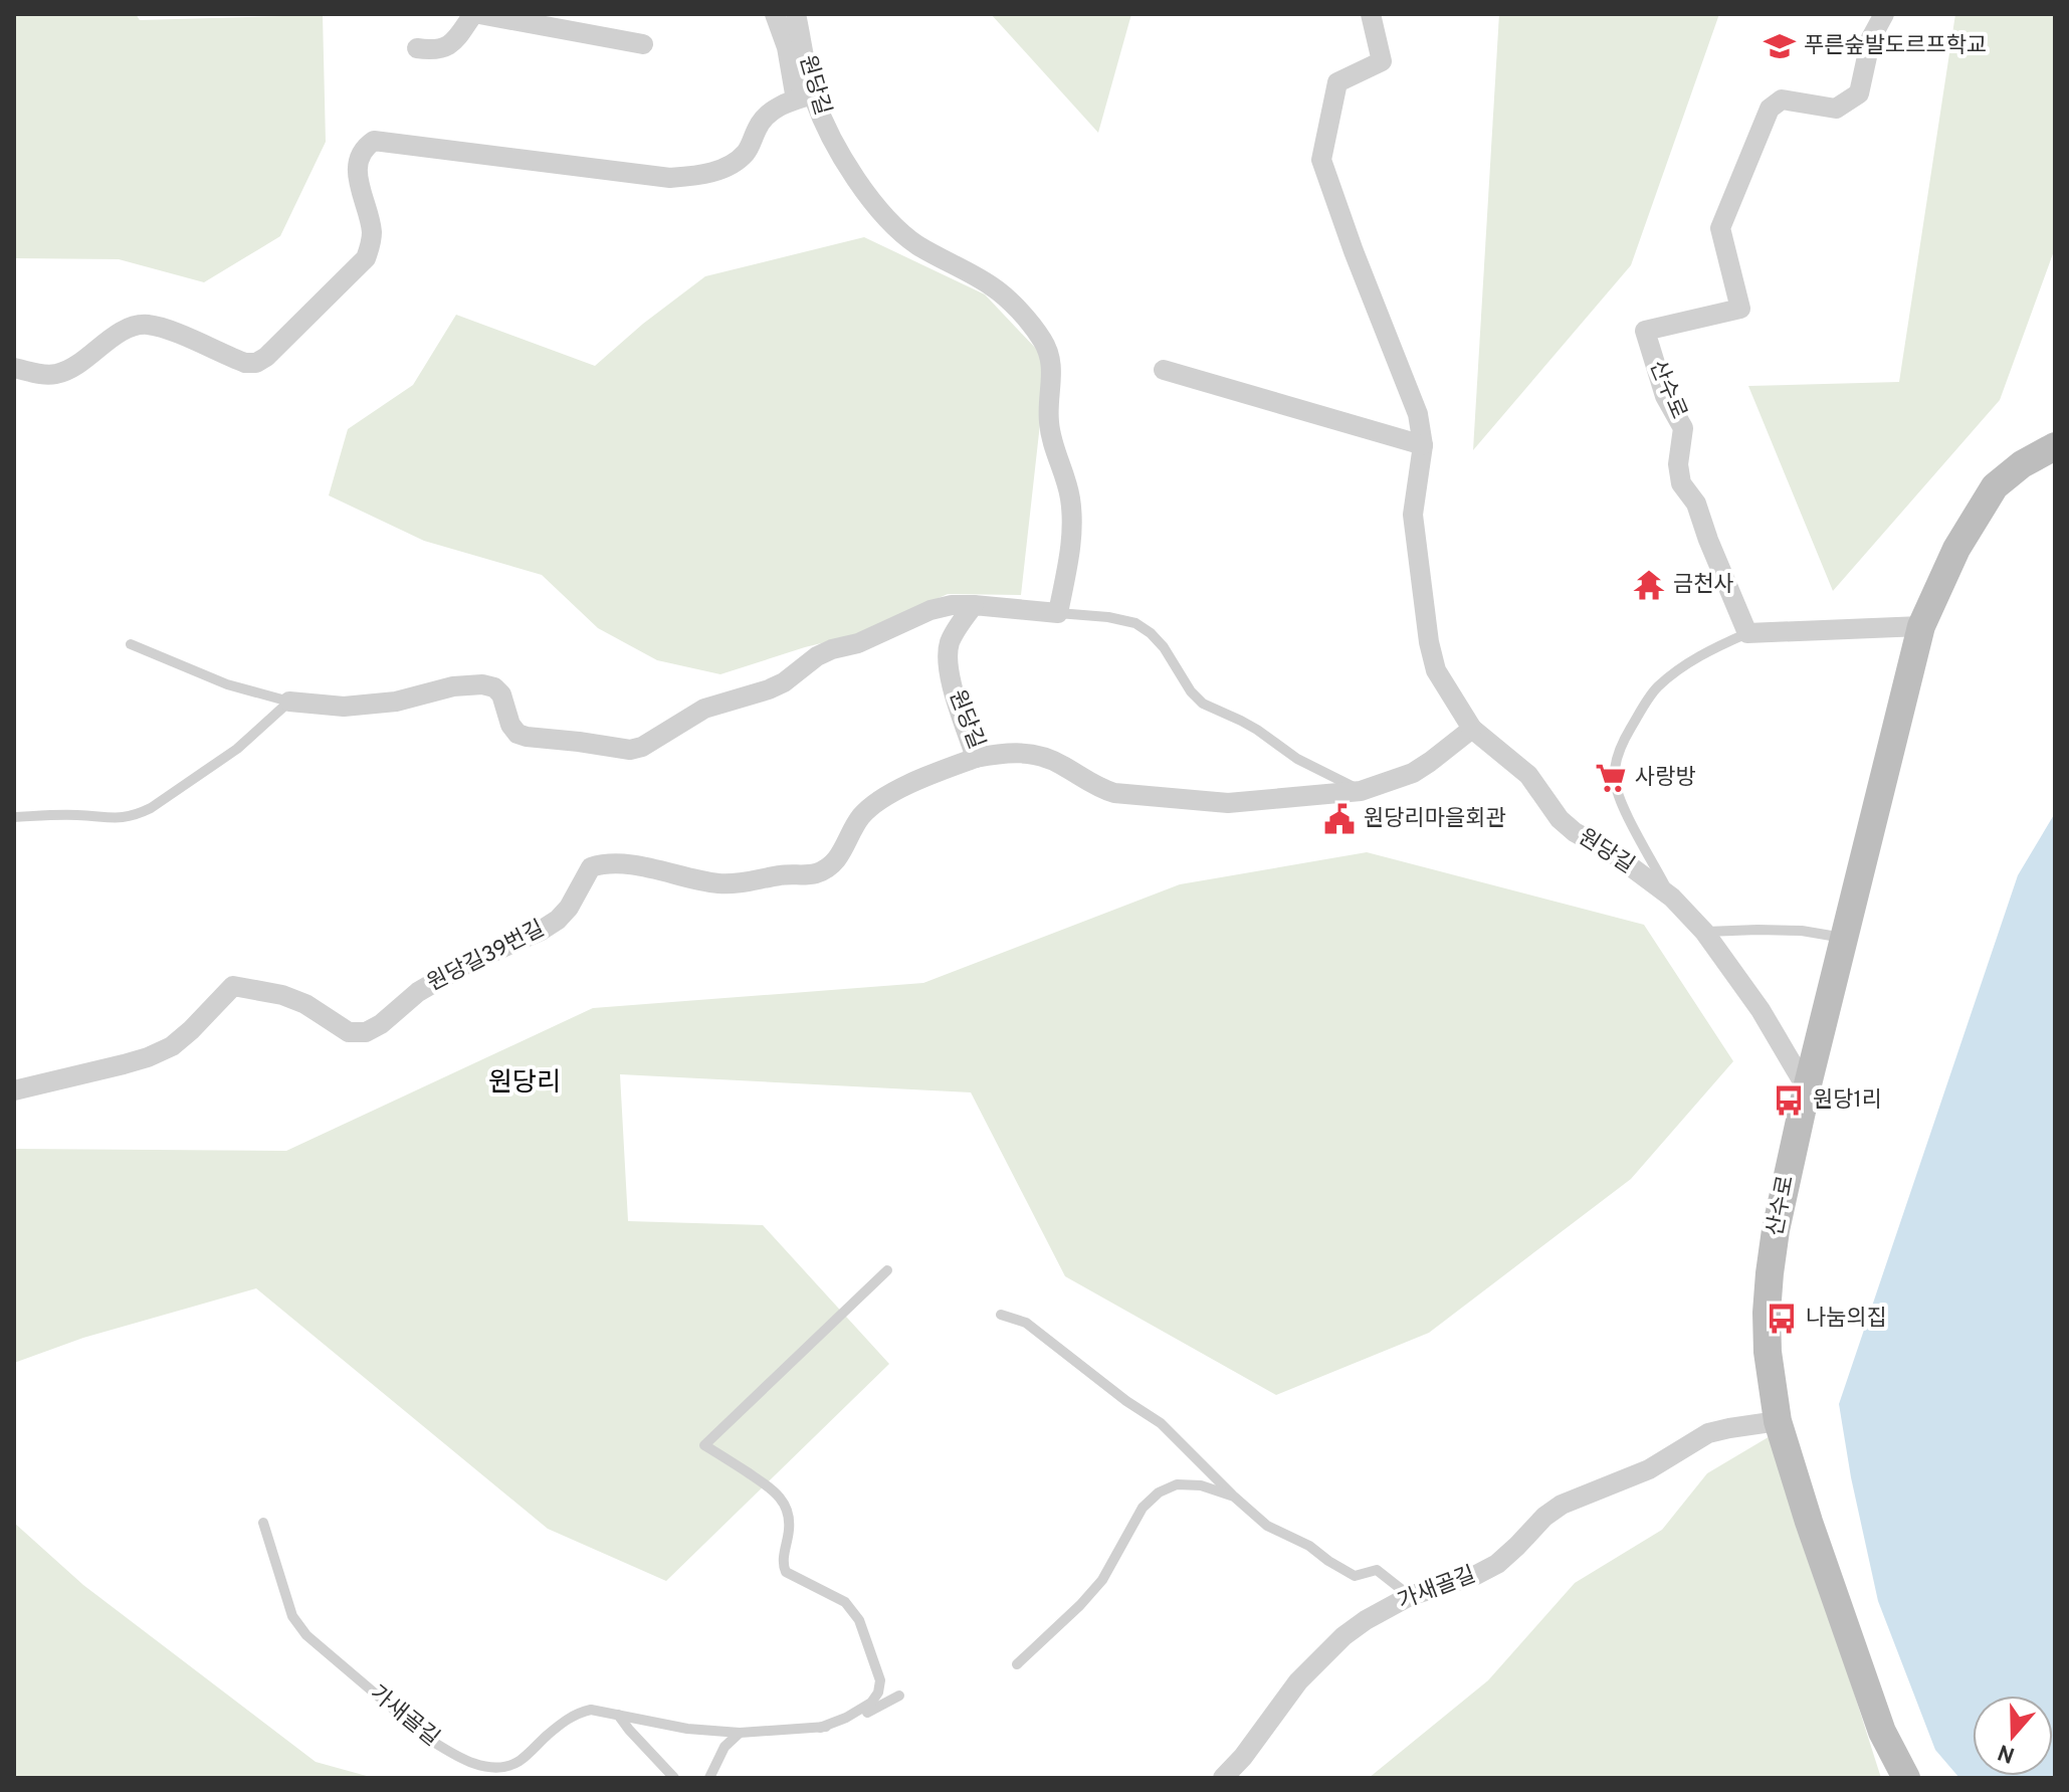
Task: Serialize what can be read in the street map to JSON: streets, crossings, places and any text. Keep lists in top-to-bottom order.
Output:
{
  "streets": {
    "main road": ["산수로"],
    "street": ["원당길", "원당길39번길", "가새골길"]
  },
  "crossings": [
    ["원당길", "산수로"],
    ["원당길", "원당길39번길"],
    ["산수로", "가새골길"]
  ],
  "districts": ["원당리"],
  "places": {
    "school or university": ["푸른숲발도르프학교"],
    "temple": ["금천사"],
    "supermarket": ["사랑방"],
    "public building": ["원당리마을회관"],
    "bus stop": ["원당1리", "나눔의집"]
  },
  "north": "bottom"
}
